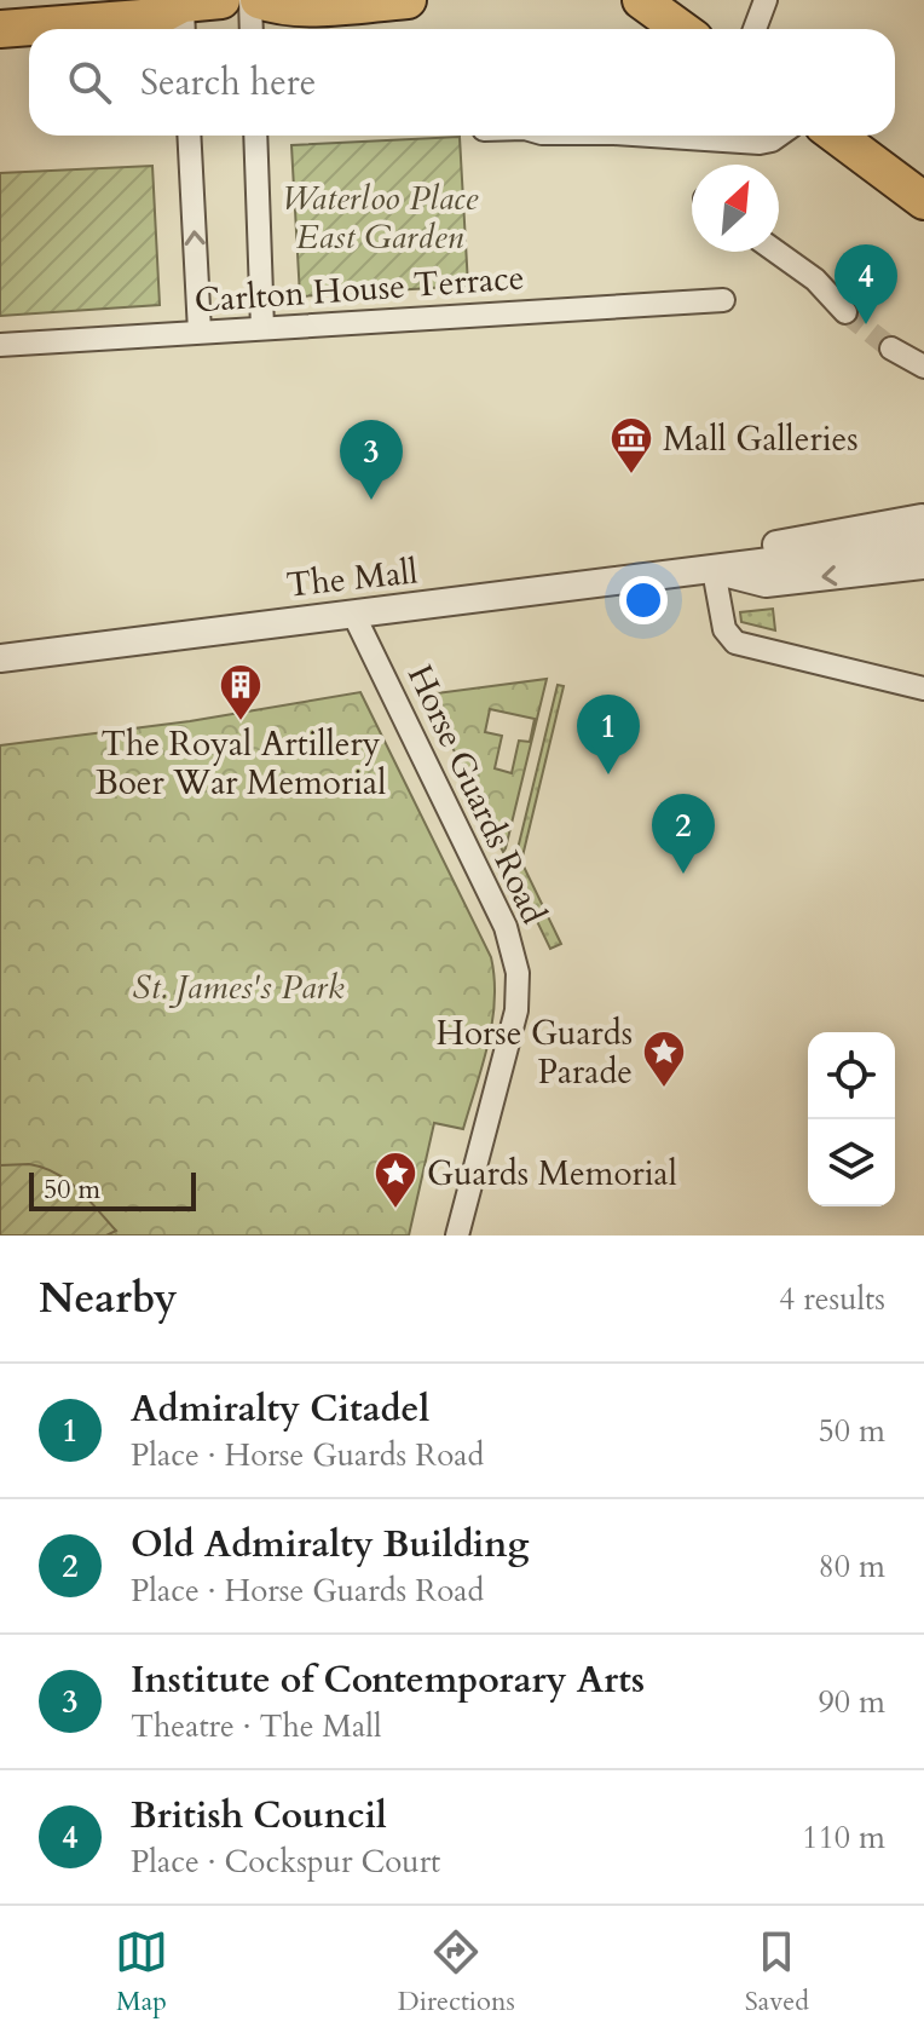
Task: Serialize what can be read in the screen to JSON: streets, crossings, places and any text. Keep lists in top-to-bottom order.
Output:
{
  "streets": {
    "street": ["Carlton House Terrace", "The Mall", "Horse Guards Road"]
  },
  "crossings": [
    ["The Mall", "Horse Guards Road"]
  ],
  "parks": ["Waterloo Place East Garden", "St. James's Park"],
  "places": {
    "museum": ["Mall Galleries"],
    "building": ["The Royal Artillery Boer War Memorial"],
    "place": ["Horse Guards Parade", "Guards Memorial"]
  },
  "scale_bar": "50 m",
  "north": "top right",
  "page": {
    "search": "Search here",
    "pins": [
      "4",
      "3",
      "1",
      "2"
    ],
    "scale": "50 m",
    "heading": ["Nearby", "4 results"],
    "list": [
      {
        "mark": "1",
        "name": "Admiralty Citadel",
        "note": "Place · Horse Guards Road",
        "value": "50 m"
      },
      {
        "mark": "2",
        "name": "Old Admiralty Building",
        "note": "Place · Horse Guards Road",
        "value": "80 m"
      },
      {
        "mark": "3",
        "name": "Institute of Contemporary Arts",
        "note": "Theatre · The Mall",
        "value": "90 m"
      },
      {
        "mark": "4",
        "name": "British Council",
        "note": "Place · Cockspur Court",
        "value": "110 m"
      }
    ],
    "nav": ["Map", "Directions", "Saved"]
  }
}
